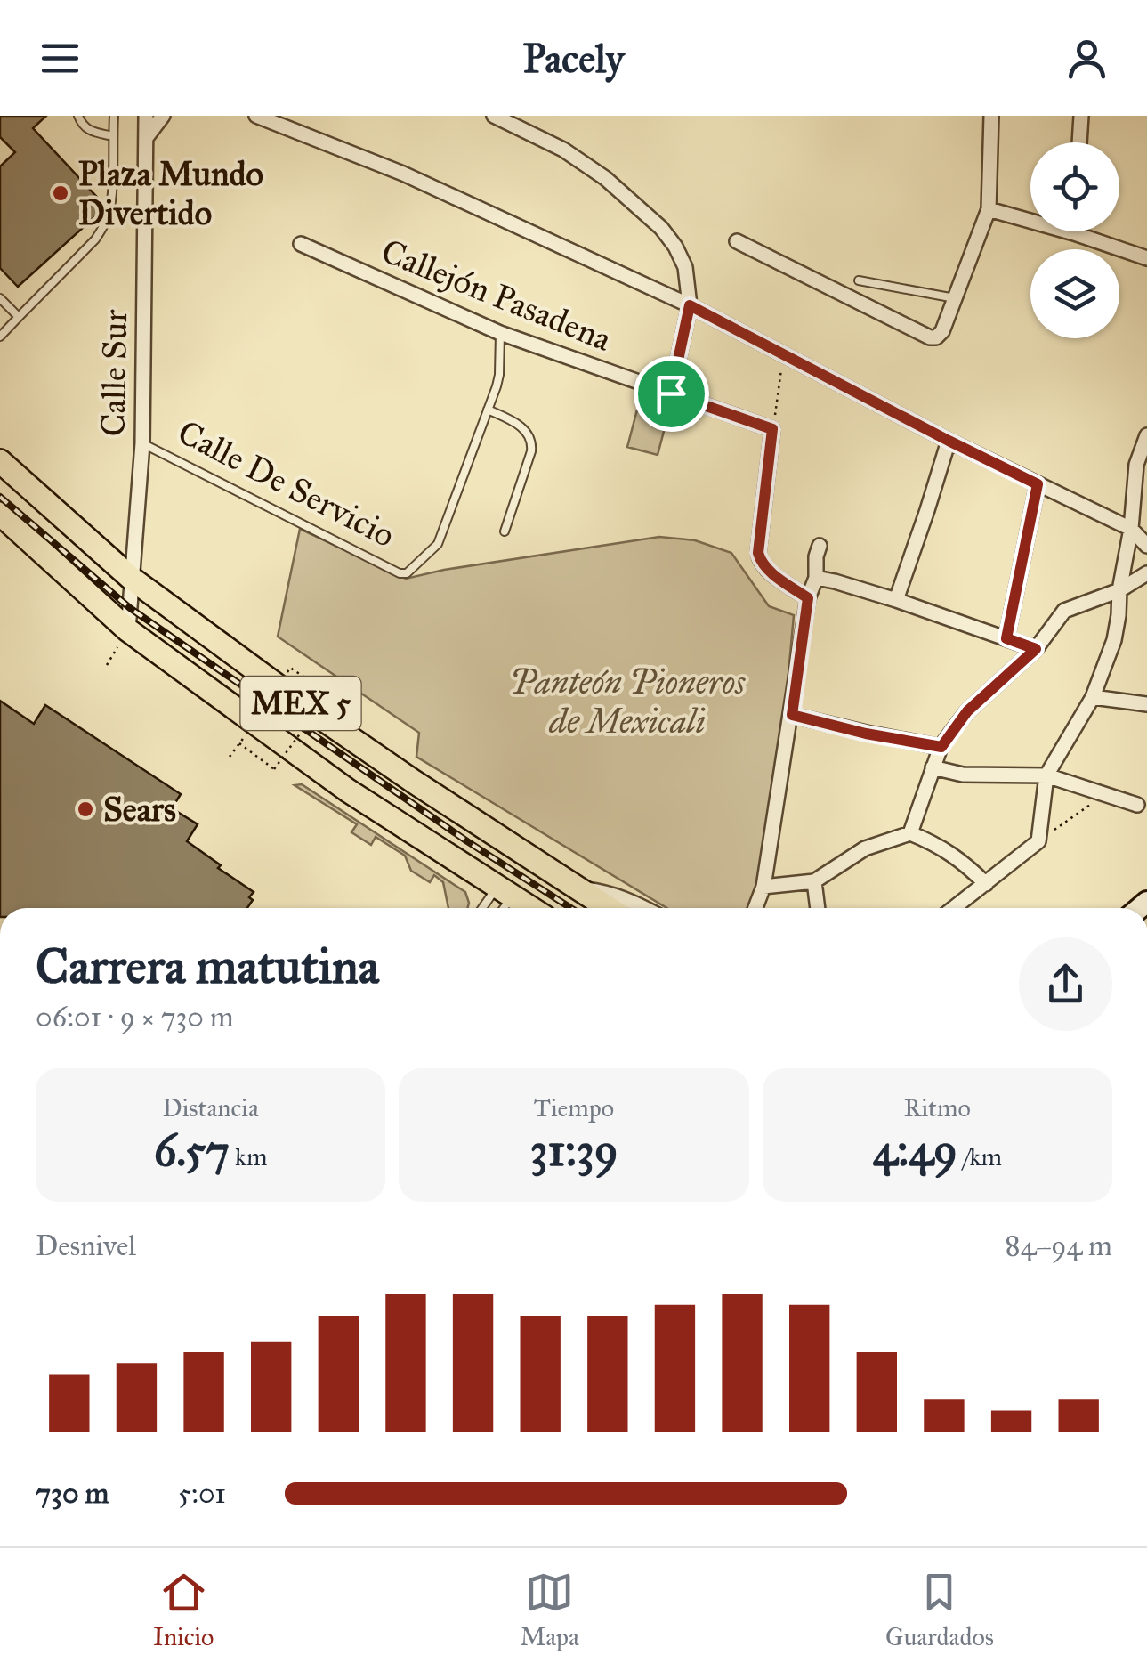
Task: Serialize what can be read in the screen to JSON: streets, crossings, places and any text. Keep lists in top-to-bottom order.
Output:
{
  "streets": {
    "main road": ["MEX 5"],
    "street": ["Callejón Pasadena", "Calle Sur"],
    "lane": ["Calle De Servicio"]
  },
  "crossings": [
    ["Callejón Pasadena", "Calle De Servicio"],
    ["Calle Sur", "Calle De Servicio"],
    ["Calle Sur", "MEX 5"]
  ],
  "parks": ["Panteón Pioneros de Mexicali"],
  "places": ["Plaza Mundo Divertido", "Sears"],
  "page": {
    "header": "Pacely",
    "heading": ["Carrera matutina", "06:01 · 9 × 730 m"],
    "stats": [
      ["Distancia", "6.57 km"],
      ["Tiempo", "31:39"],
      ["Ritmo", "4:49 /km"]
    ],
    "chart": ["Desnivel", "84–94 m"],
    "list": [
      {
        "name": "730 m",
        "note": "5:01"
      }
    ],
    "tabs": ["Inicio", "Mapa", "Guardados"]
  }
}
